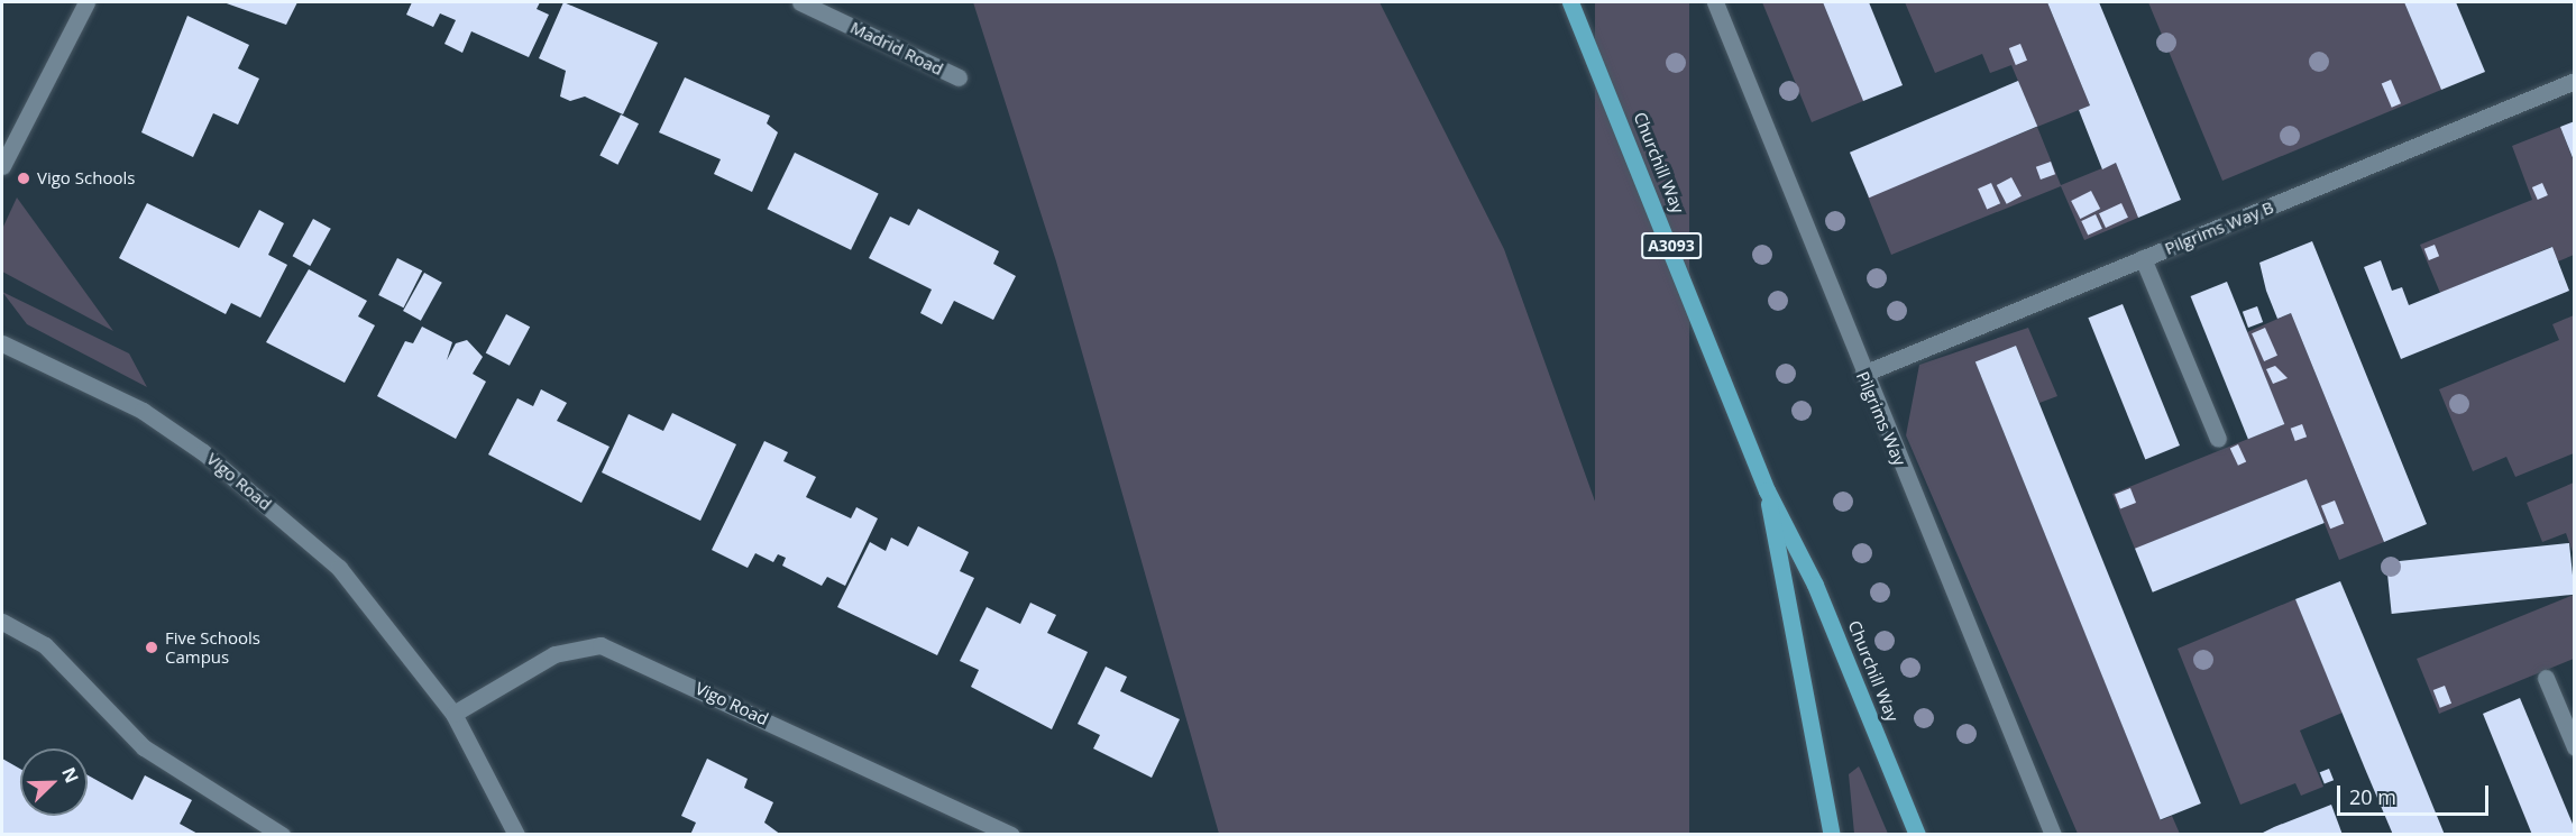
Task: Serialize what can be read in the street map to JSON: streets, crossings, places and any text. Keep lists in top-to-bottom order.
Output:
{
  "streets": {
    "main road": ["Churchill Way", "A3093"],
    "street": [
      "Madrid Road",
      "Pilgrims Way B",
      "Pilgrims Way",
      "Vigo Road"
    ]
  },
  "crossings": [
    ["Pilgrims Way B", "Pilgrims Way"]
  ],
  "places": ["Vigo Schools", "Five Schools Campus"],
  "scale_bar": "20 m",
  "north": "top right"
}
